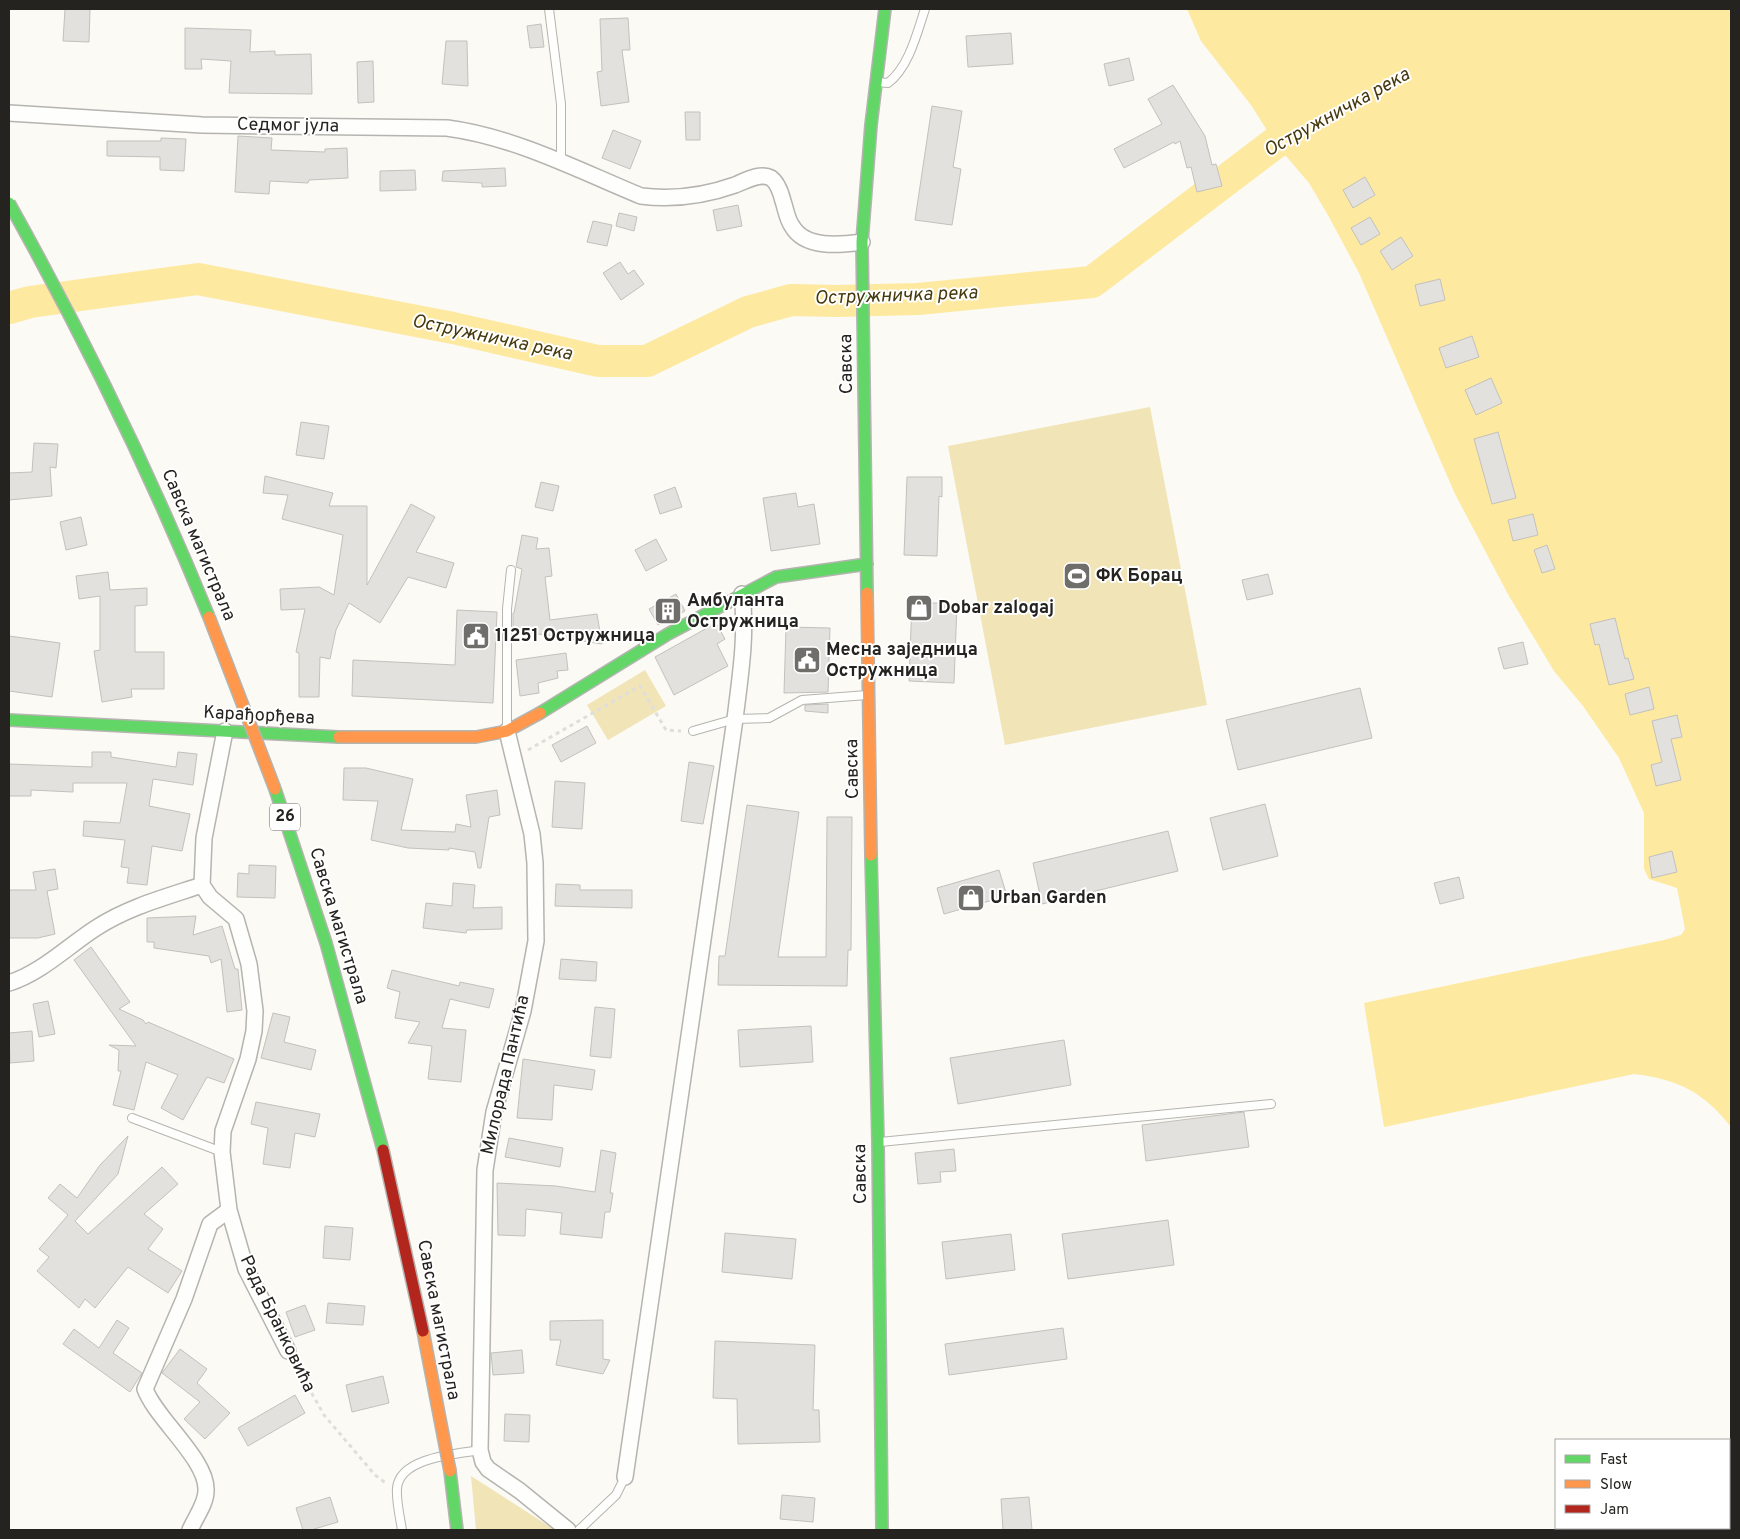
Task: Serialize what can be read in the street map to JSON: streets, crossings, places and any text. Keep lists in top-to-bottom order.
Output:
{
  "streets": {
    "street": [
      "Седмог јула",
      "Савска",
      "Савска магистрала",
      "Карађорђева",
      "26",
      "Милорада Пантића",
      "Рада Бранковића"
    ]
  },
  "crossings": [
    ["Седмог јула", "Савска"],
    ["Савска", "Карађорђева"],
    ["Карађорђева", "Милорада Пантића"]
  ],
  "water": ["Остружничка река"],
  "places": {
    "sports": ["ФК Борац"],
    "shop": ["Dobar zalogaj", "Urban Garden"],
    "building": ["Амбуланта Остружница"],
    "public building": ["11251 Остружница", "Месна заједница Остружница"]
  },
  "legend": ["Fast", "Slow", "Jam"]
}
